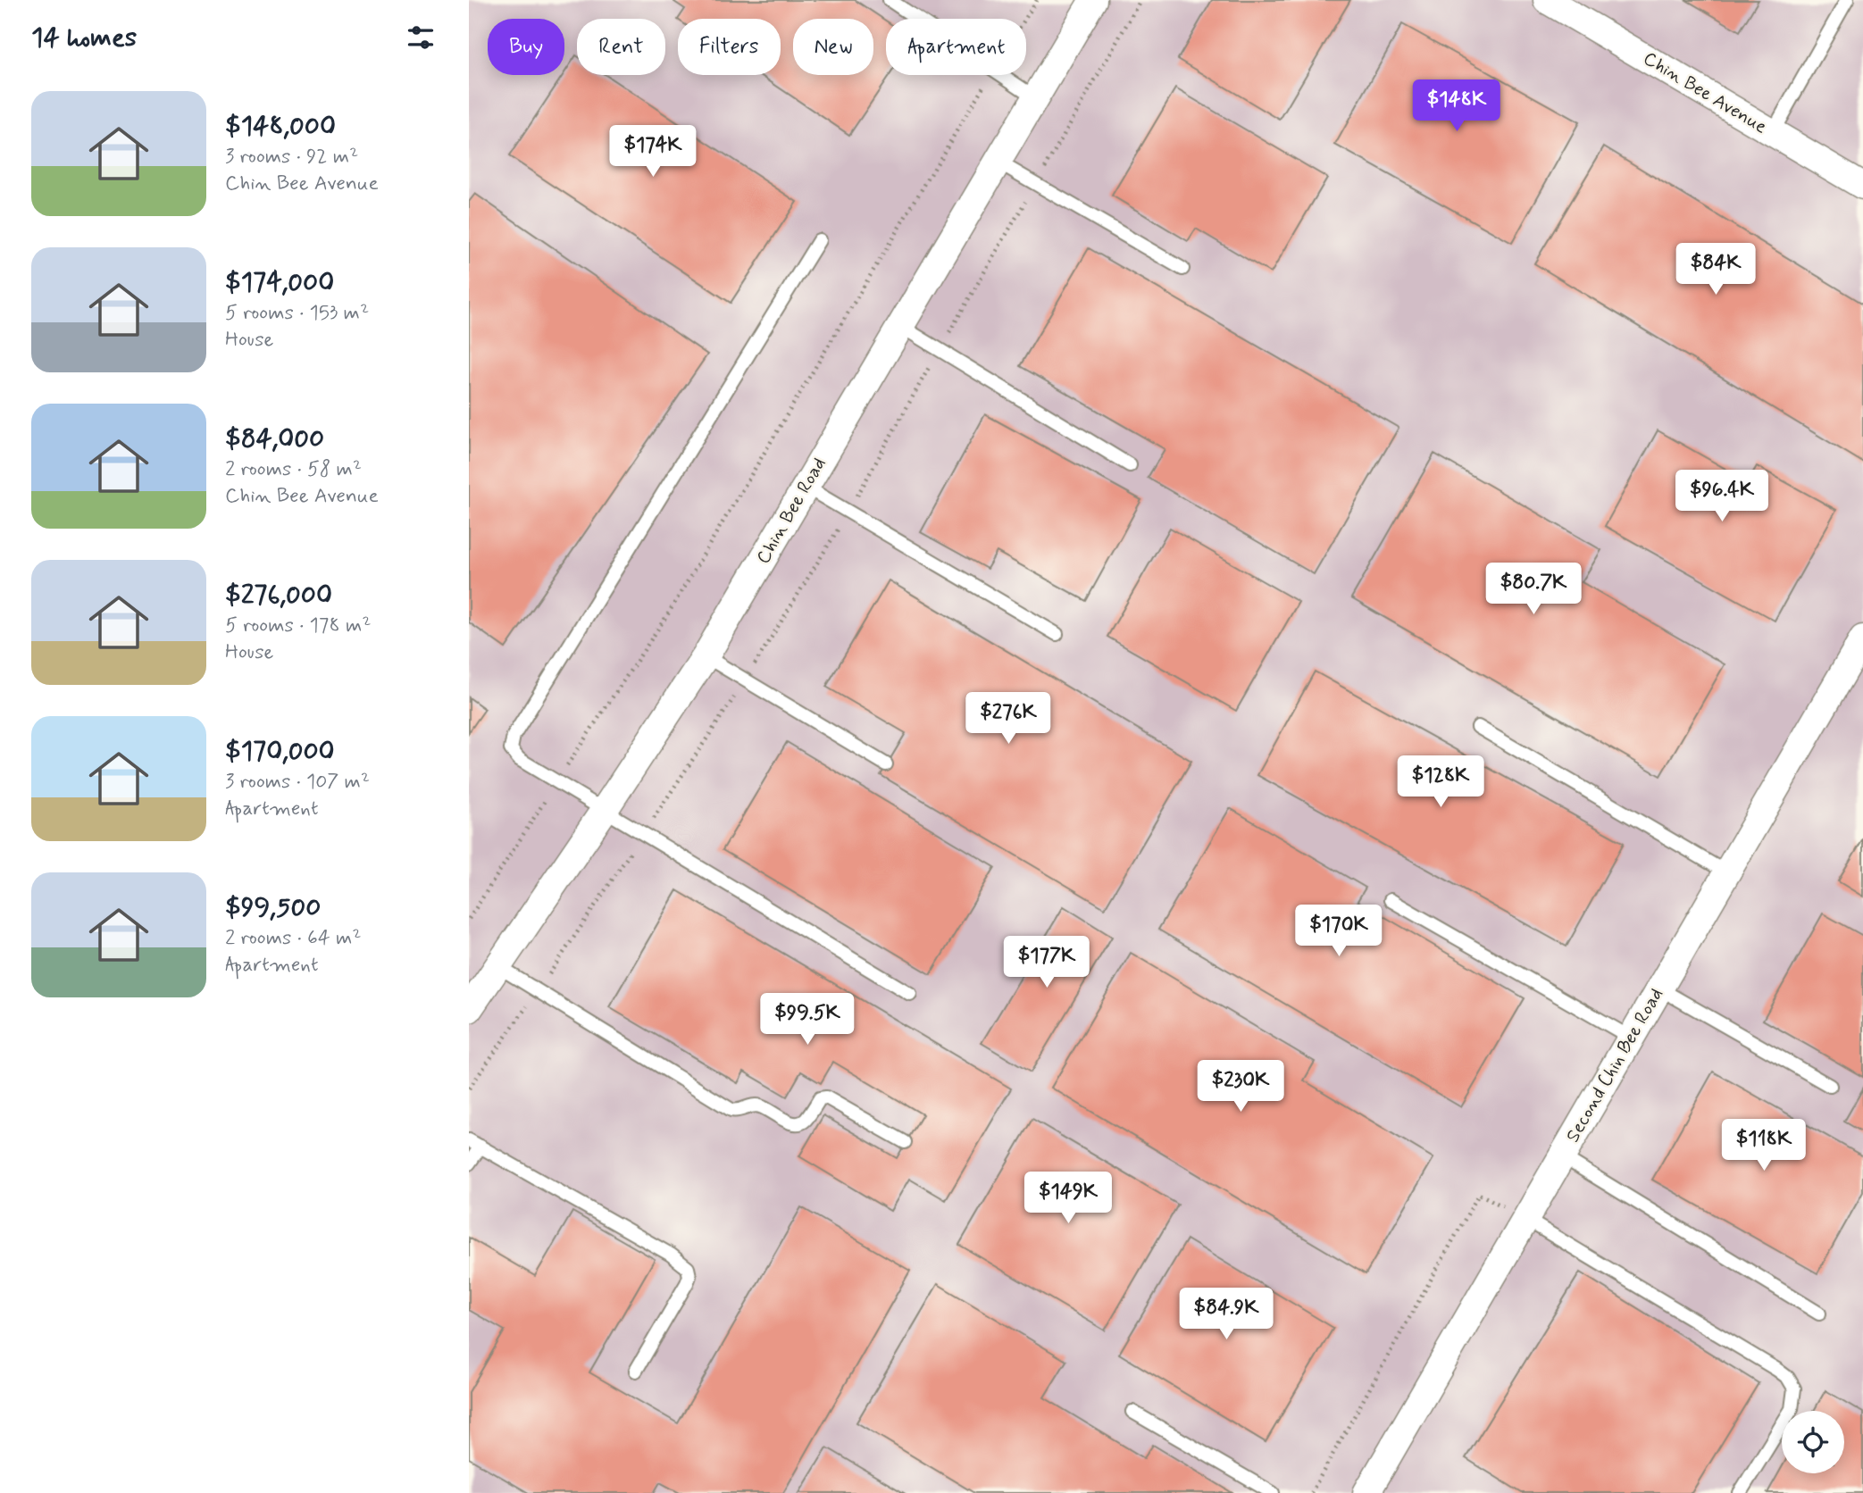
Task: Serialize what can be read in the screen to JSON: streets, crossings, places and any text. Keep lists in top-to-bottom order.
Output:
{
  "streets": {
    "street": ["Chin Bee Avenue", "Chin Bee Road", "Second Chin Bee Road"]
  },
  "page": {
    "heading": "14 homes",
    "chip": [
      "Buy",
      "Rent",
      "Filters",
      "New",
      "Apartment"
    ],
    "list": [
      {
        "name": "$148,000",
        "note": "3 rooms · 92 m² · Chin Bee Avenue"
      },
      {
        "name": "$174,000",
        "note": "5 rooms · 153 m² · House"
      },
      {
        "name": "$84,000",
        "note": "2 rooms · 58 m² · Chin Bee Avenue"
      },
      {
        "name": "$276,000",
        "note": "5 rooms · 178 m² · House"
      },
      {
        "name": "$170,000",
        "note": "3 rooms · 107 m² · Apartment"
      },
      {
        "name": "$99,500",
        "note": "2 rooms · 64 m² · Apartment"
      }
    ],
    "price": [
      "$148K",
      "$174K",
      "$84K",
      "$96.4K",
      "$80.7K",
      "$276K",
      "$128K",
      "$170K",
      "$177K",
      "$99.5K",
      "$230K",
      "$118K",
      "$149K",
      "$84.9K"
    ]
  }
}
